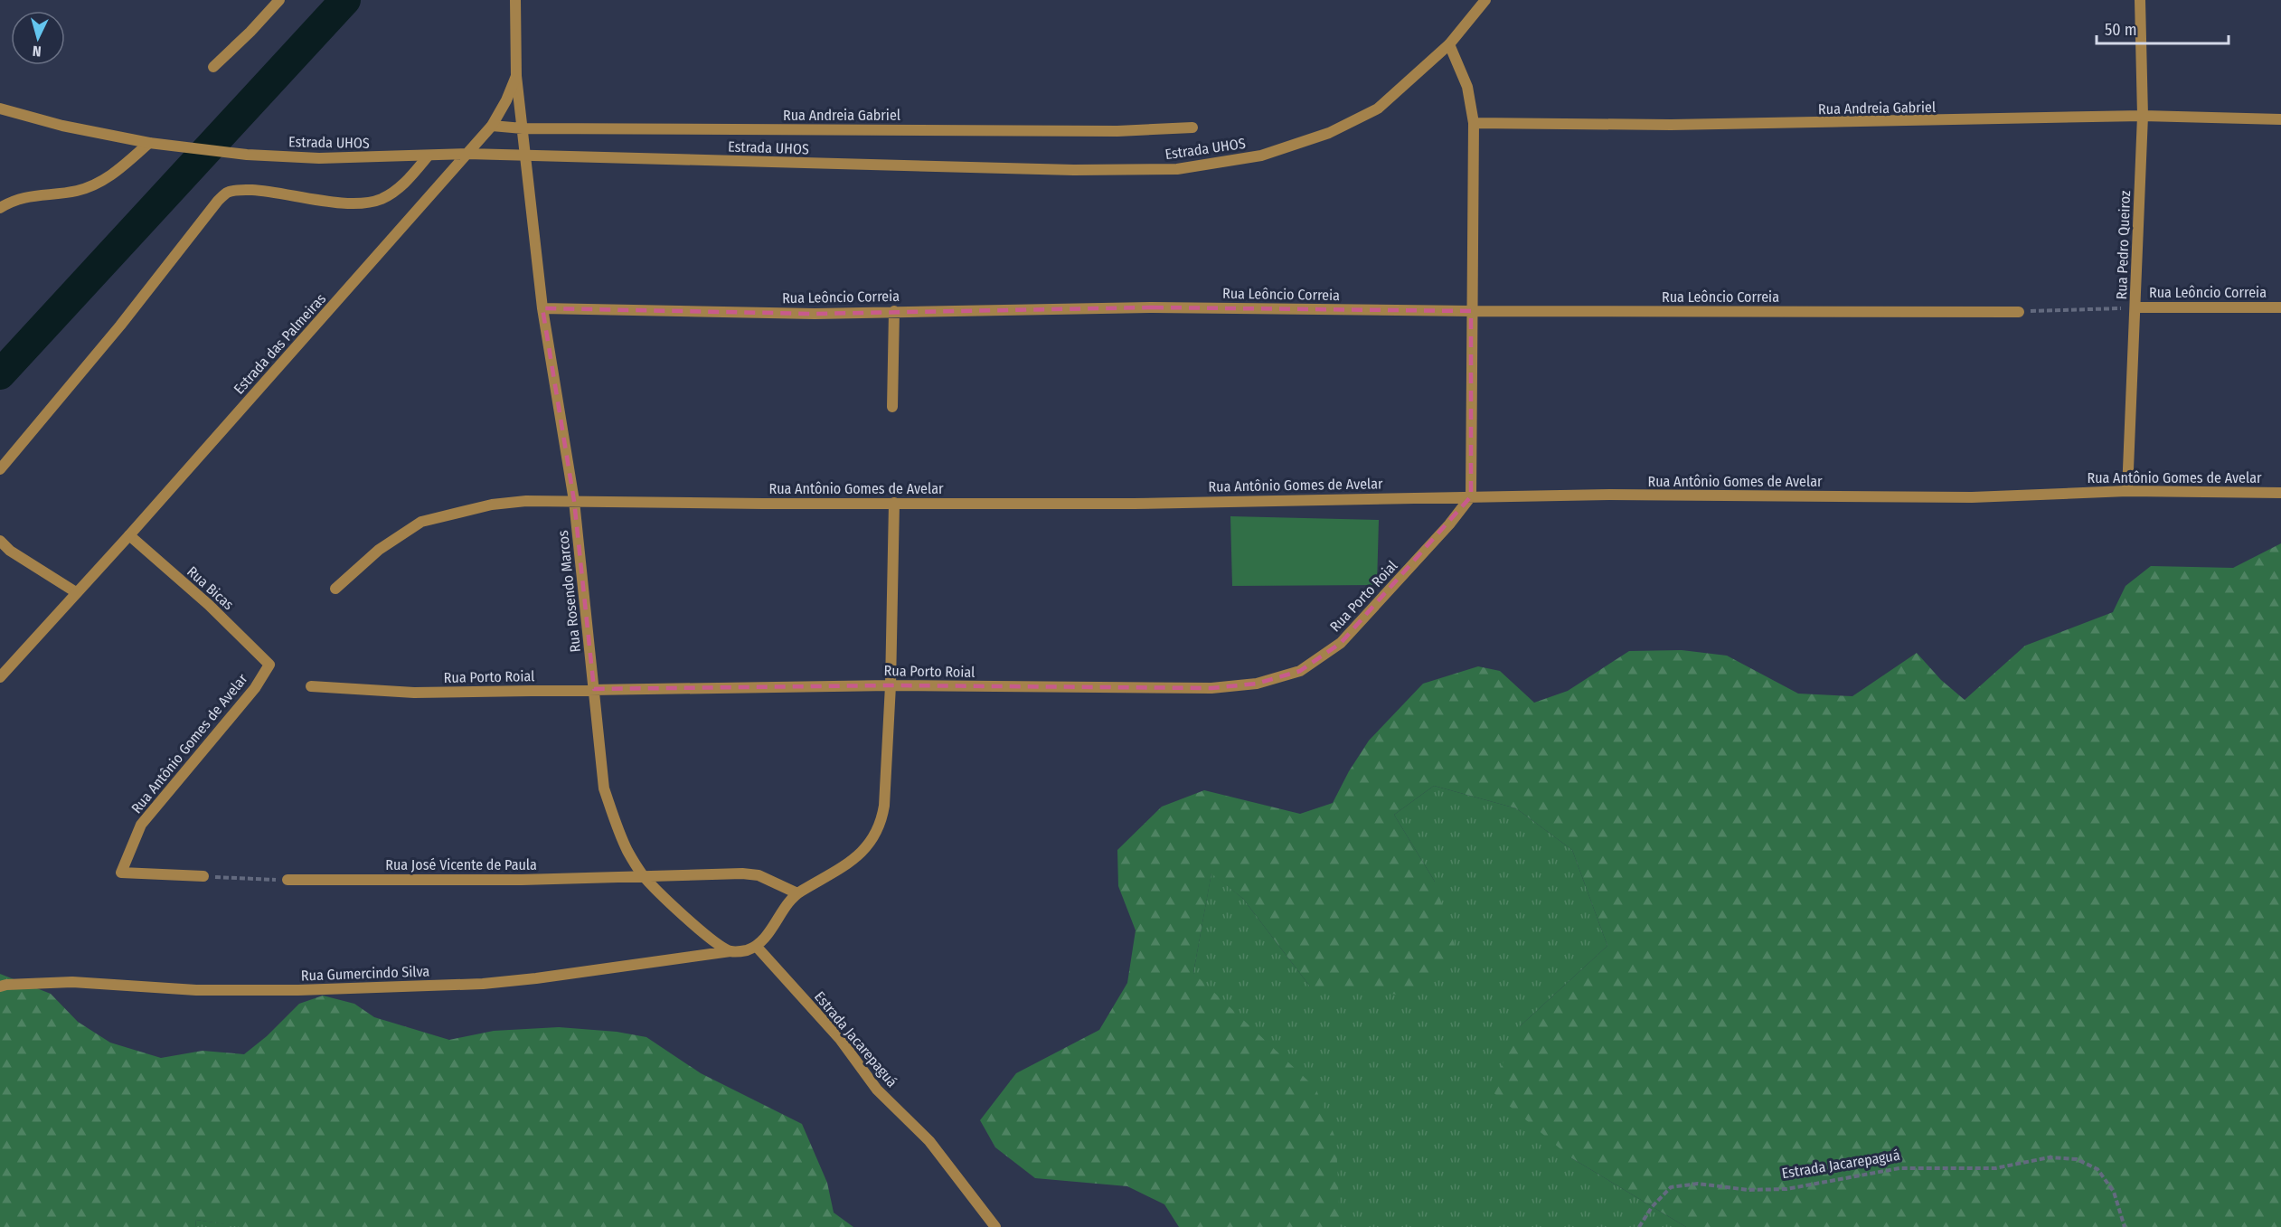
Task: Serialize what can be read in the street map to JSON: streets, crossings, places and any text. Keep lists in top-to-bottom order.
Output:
{
  "streets": {
    "street": [
      "Rua Andreia Gabriel",
      "Estrada UHOS",
      "Rua Pedro Queiroz",
      "Rua Leôncio Correia",
      "Estrada das Palmeiras",
      "Rua Antônio Gomes de Avelar",
      "Rua Bicas",
      "Rua Rosendo Marcos",
      "Rua Porto Roial",
      "Rua José Vicente de Paula",
      "Rua Gumercindo Silva",
      "Estrada Jacarepaguá"
    ]
  },
  "crossings": [
    ["Rua Andreia Gabriel", "Rua Pedro Queiroz"],
    ["Rua Andreia Gabriel", "Estrada das Palmeiras"],
    ["Rua Andreia Gabriel", "Rua Rosendo Marcos"],
    ["Estrada UHOS", "Estrada das Palmeiras"],
    ["Estrada UHOS", "Rua Rosendo Marcos"],
    ["Rua Pedro Queiroz", "Rua Leôncio Correia"],
    ["Rua Pedro Queiroz", "Rua Antônio Gomes de Avelar"],
    ["Rua Leôncio Correia", "Rua Rosendo Marcos"],
    ["Estrada das Palmeiras", "Rua Bicas"],
    ["Estrada das Palmeiras", "Rua Rosendo Marcos"],
    ["Rua Antônio Gomes de Avelar", "Rua Bicas"],
    ["Rua Antônio Gomes de Avelar", "Rua Rosendo Marcos"],
    ["Rua Antônio Gomes de Avelar", "Rua Porto Roial"],
    ["Rua Rosendo Marcos", "Rua Porto Roial"],
    ["Rua Rosendo Marcos", "Rua José Vicente de Paula"],
    ["Rua Rosendo Marcos", "Rua Gumercindo Silva"]
  ],
  "scale_bar": "50 m",
  "north": "bottom"
}
